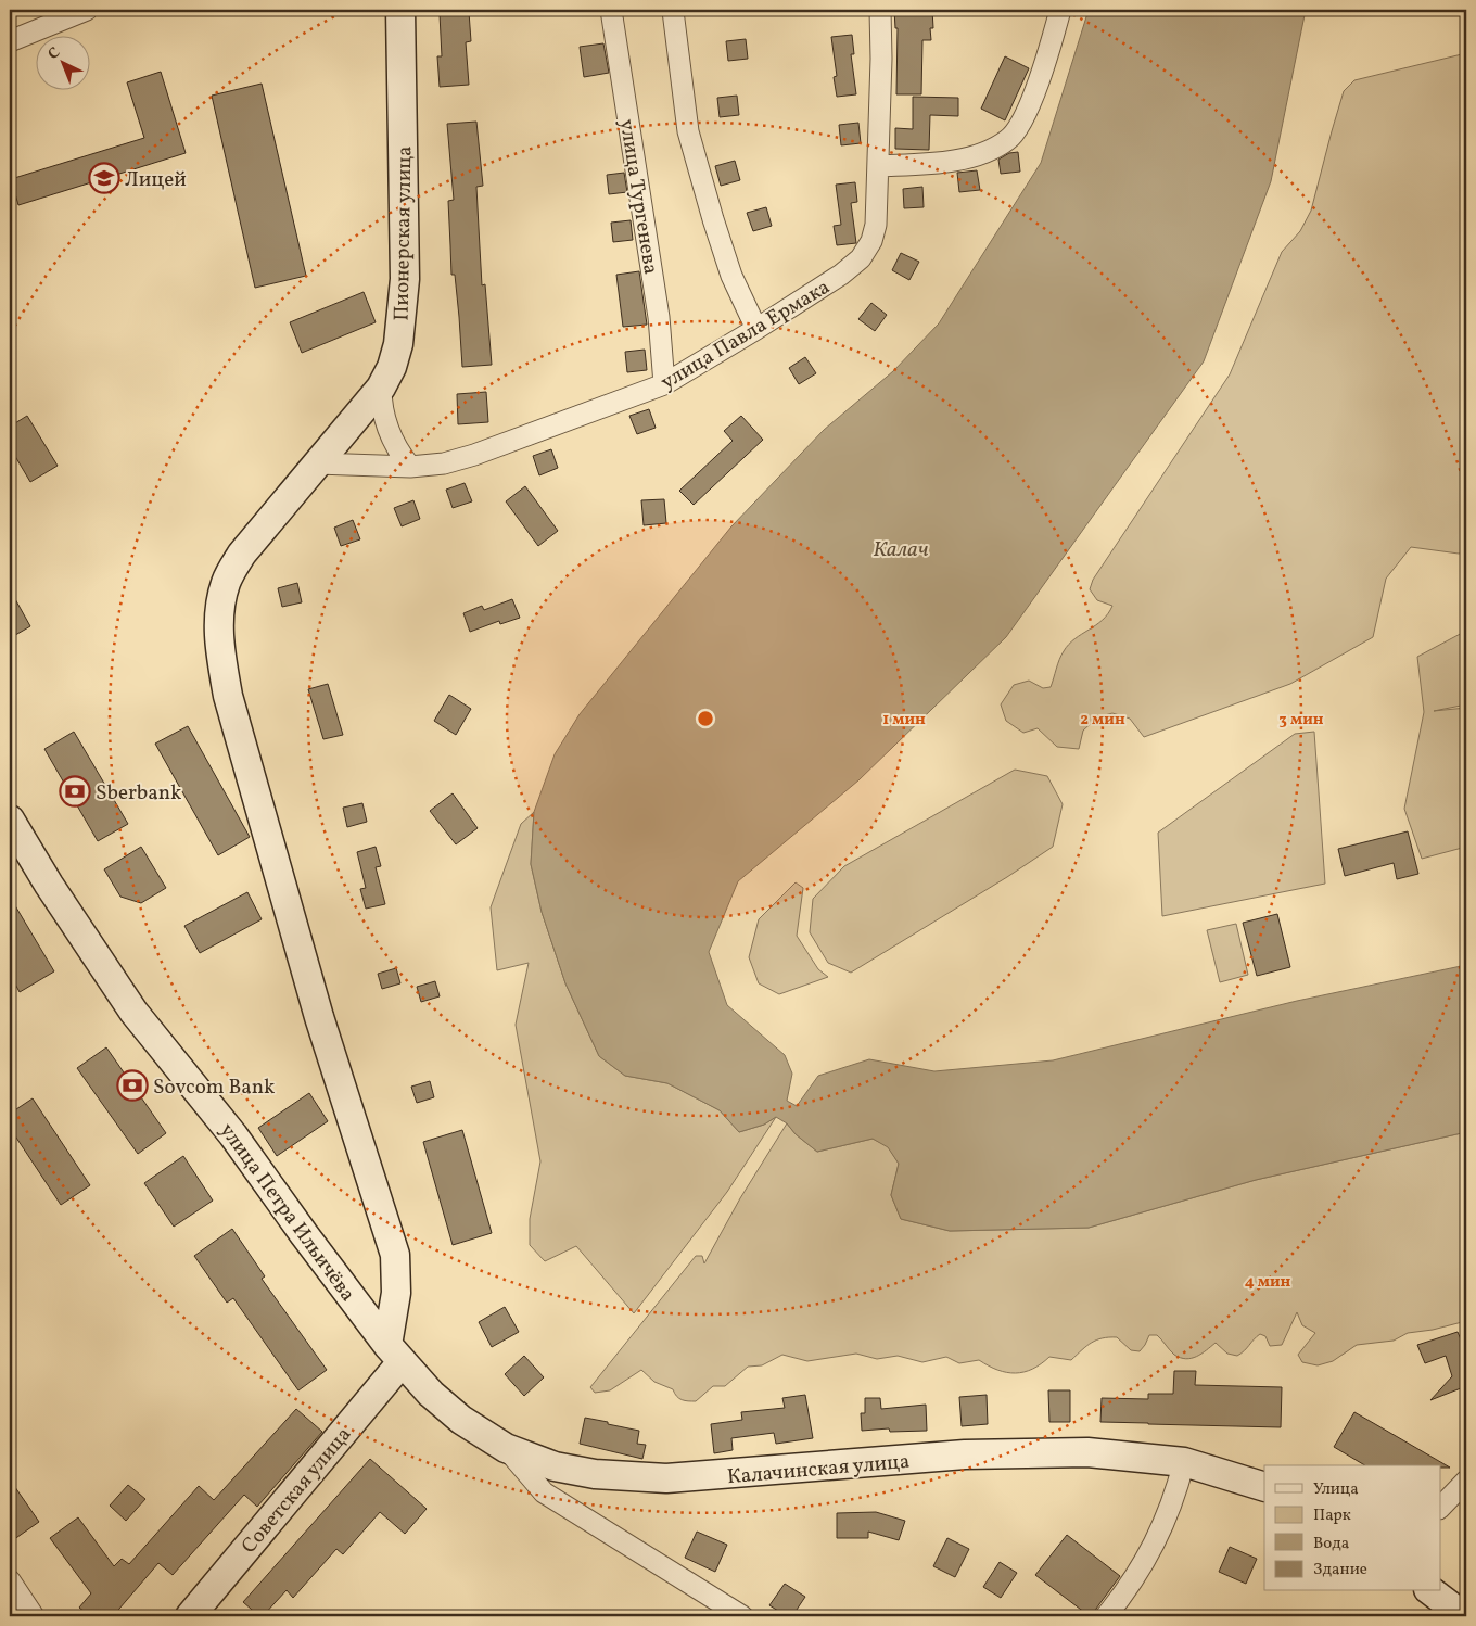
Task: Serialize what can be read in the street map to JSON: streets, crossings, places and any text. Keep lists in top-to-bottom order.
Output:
{
  "streets": {
    "main road": [
      "Пионерская улица",
      "улица Петра Ильичёва",
      "Калачинская улица",
      "Советская улица"
    ],
    "street": ["улица Тургенева", "улица Павла Ермака"]
  },
  "crossings": [
    ["улица Тургенева", "улица Павла Ермака"],
    ["Пионерская улица", "улица Павла Ермака"],
    ["Пионерская улица", "улица Петра Ильичёва"],
    ["Пионерская улица", "Калачинская улица"],
    ["Пионерская улица", "Советская улица"],
    ["улица Петра Ильичёва", "Калачинская улица"],
    ["улица Петра Ильичёва", "Советская улица"],
    ["Калачинская улица", "Советская улица"]
  ],
  "water": ["Калач"],
  "places": {
    "school or university": ["Лицей"],
    "bank": ["Sberbank", "Sovcom Bank"]
  },
  "legend": [
    "Улица",
    "Парк",
    "Вода",
    "Здание"
  ],
  "north": "top left",
  "rings": [
    "1 мин",
    "2 мин",
    "3 мин",
    "4 мин"
  ]
}
